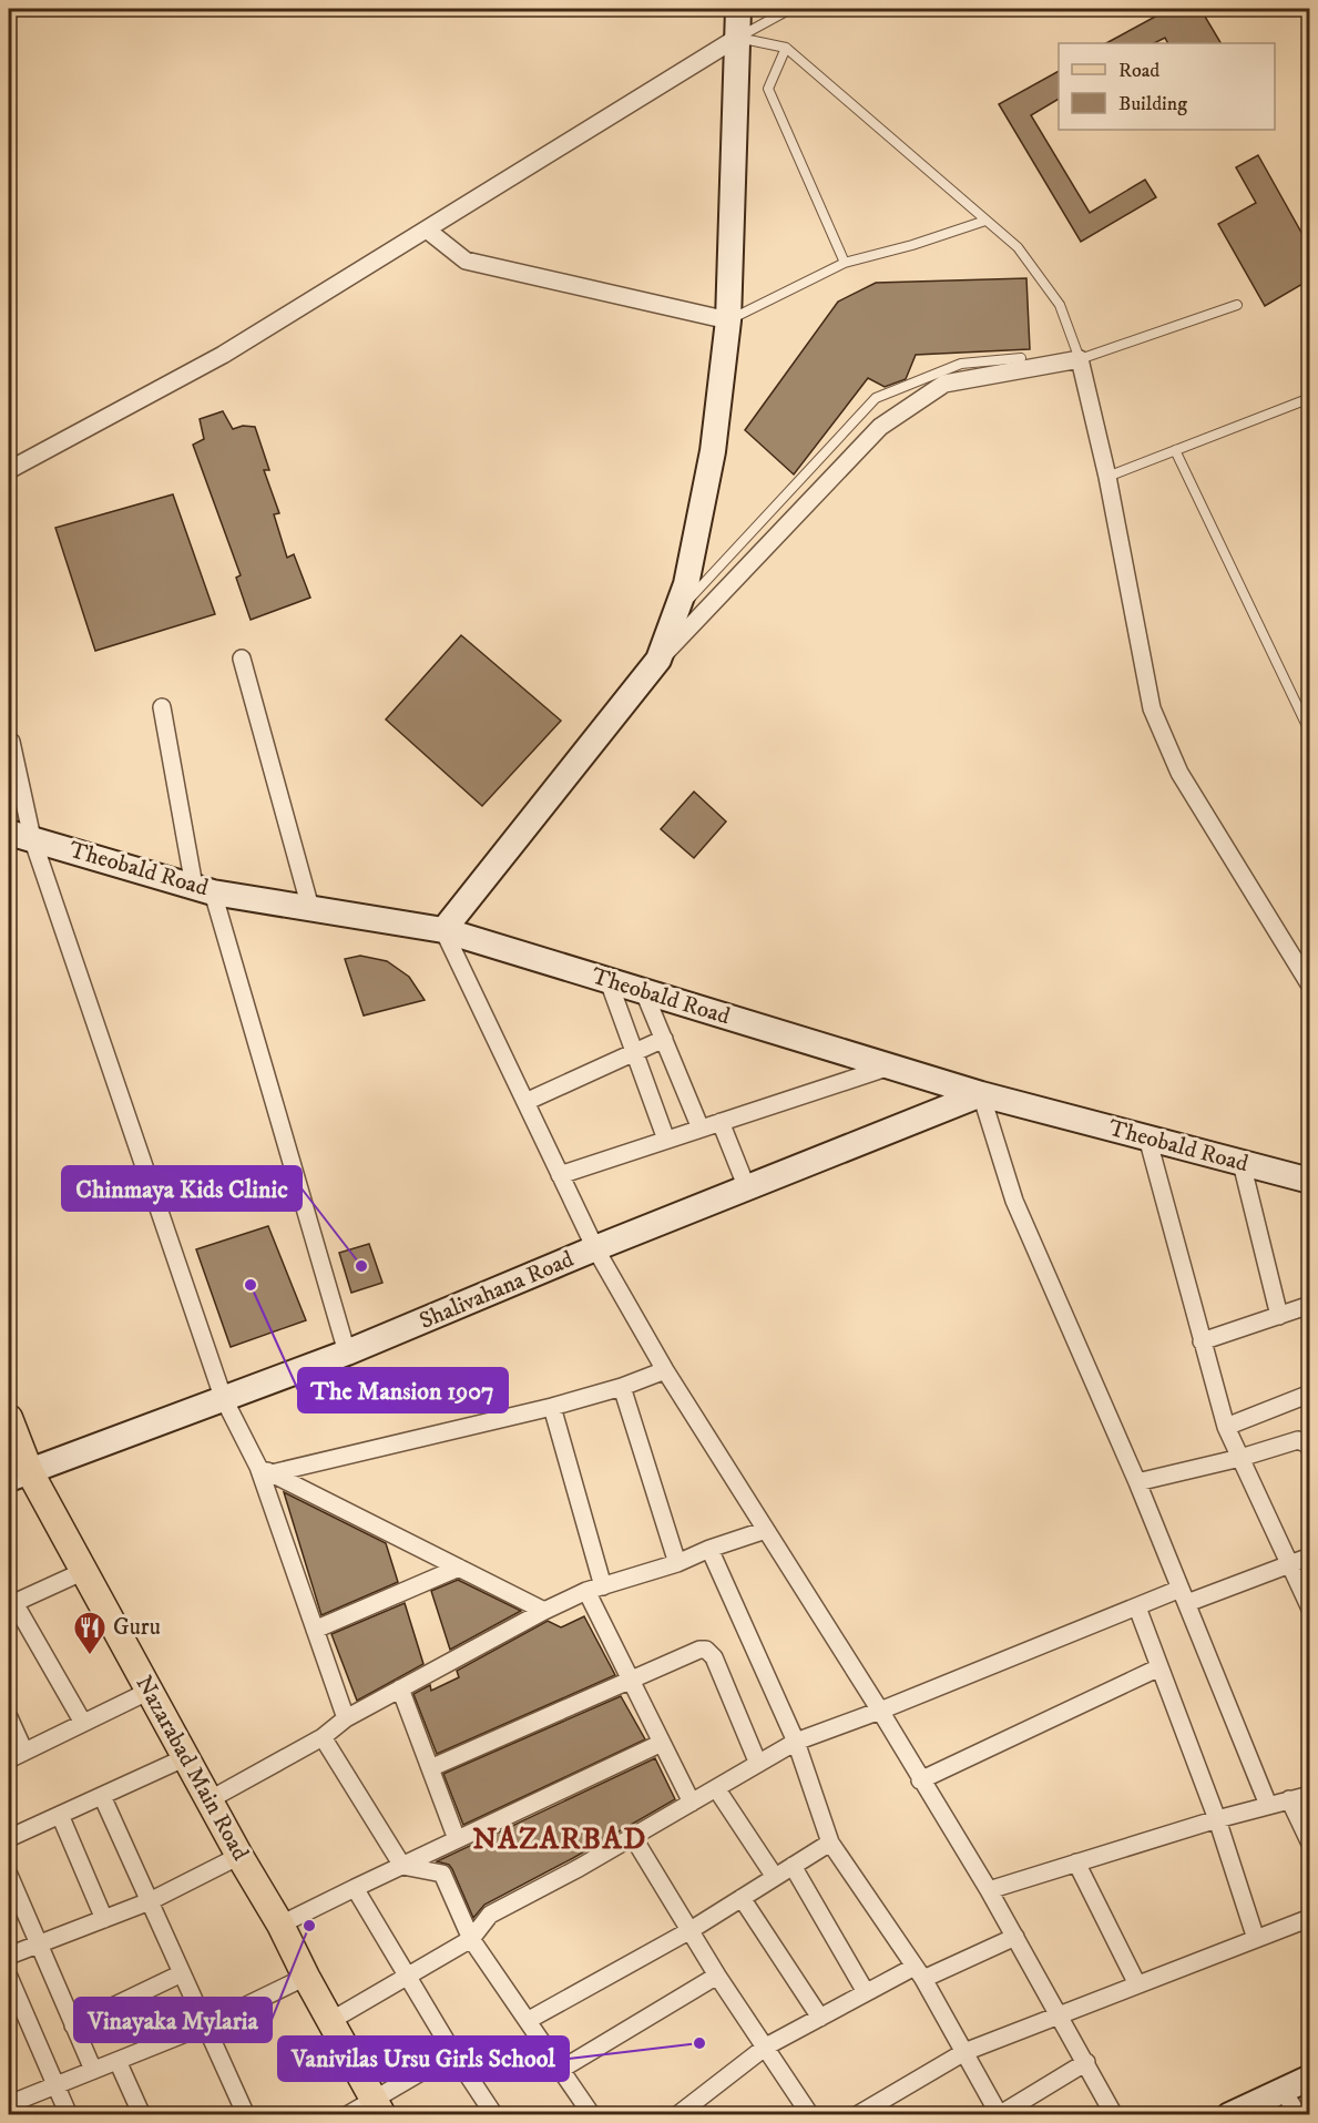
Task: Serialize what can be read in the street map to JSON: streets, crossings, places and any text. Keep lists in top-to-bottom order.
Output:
{
  "streets": {
    "main road": ["Nazarabad Main Road"],
    "street": ["Theobald Road", "Shalivahana Road"]
  },
  "crossings": [
    ["Theobald Road", "Shalivahana Road"],
    ["Shalivahana Road", "Nazarabad Main Road"]
  ],
  "districts": ["NAZARBAD"],
  "places": {
    "other": [
      "Chinmaya Kids Clinic",
      "The Mansion 1907",
      "Vinayaka Mylaria",
      "Vanivilas Ursu Girls School"
    ],
    "restaurant": ["Guru"]
  },
  "legend": ["Road", "Building"]
}
